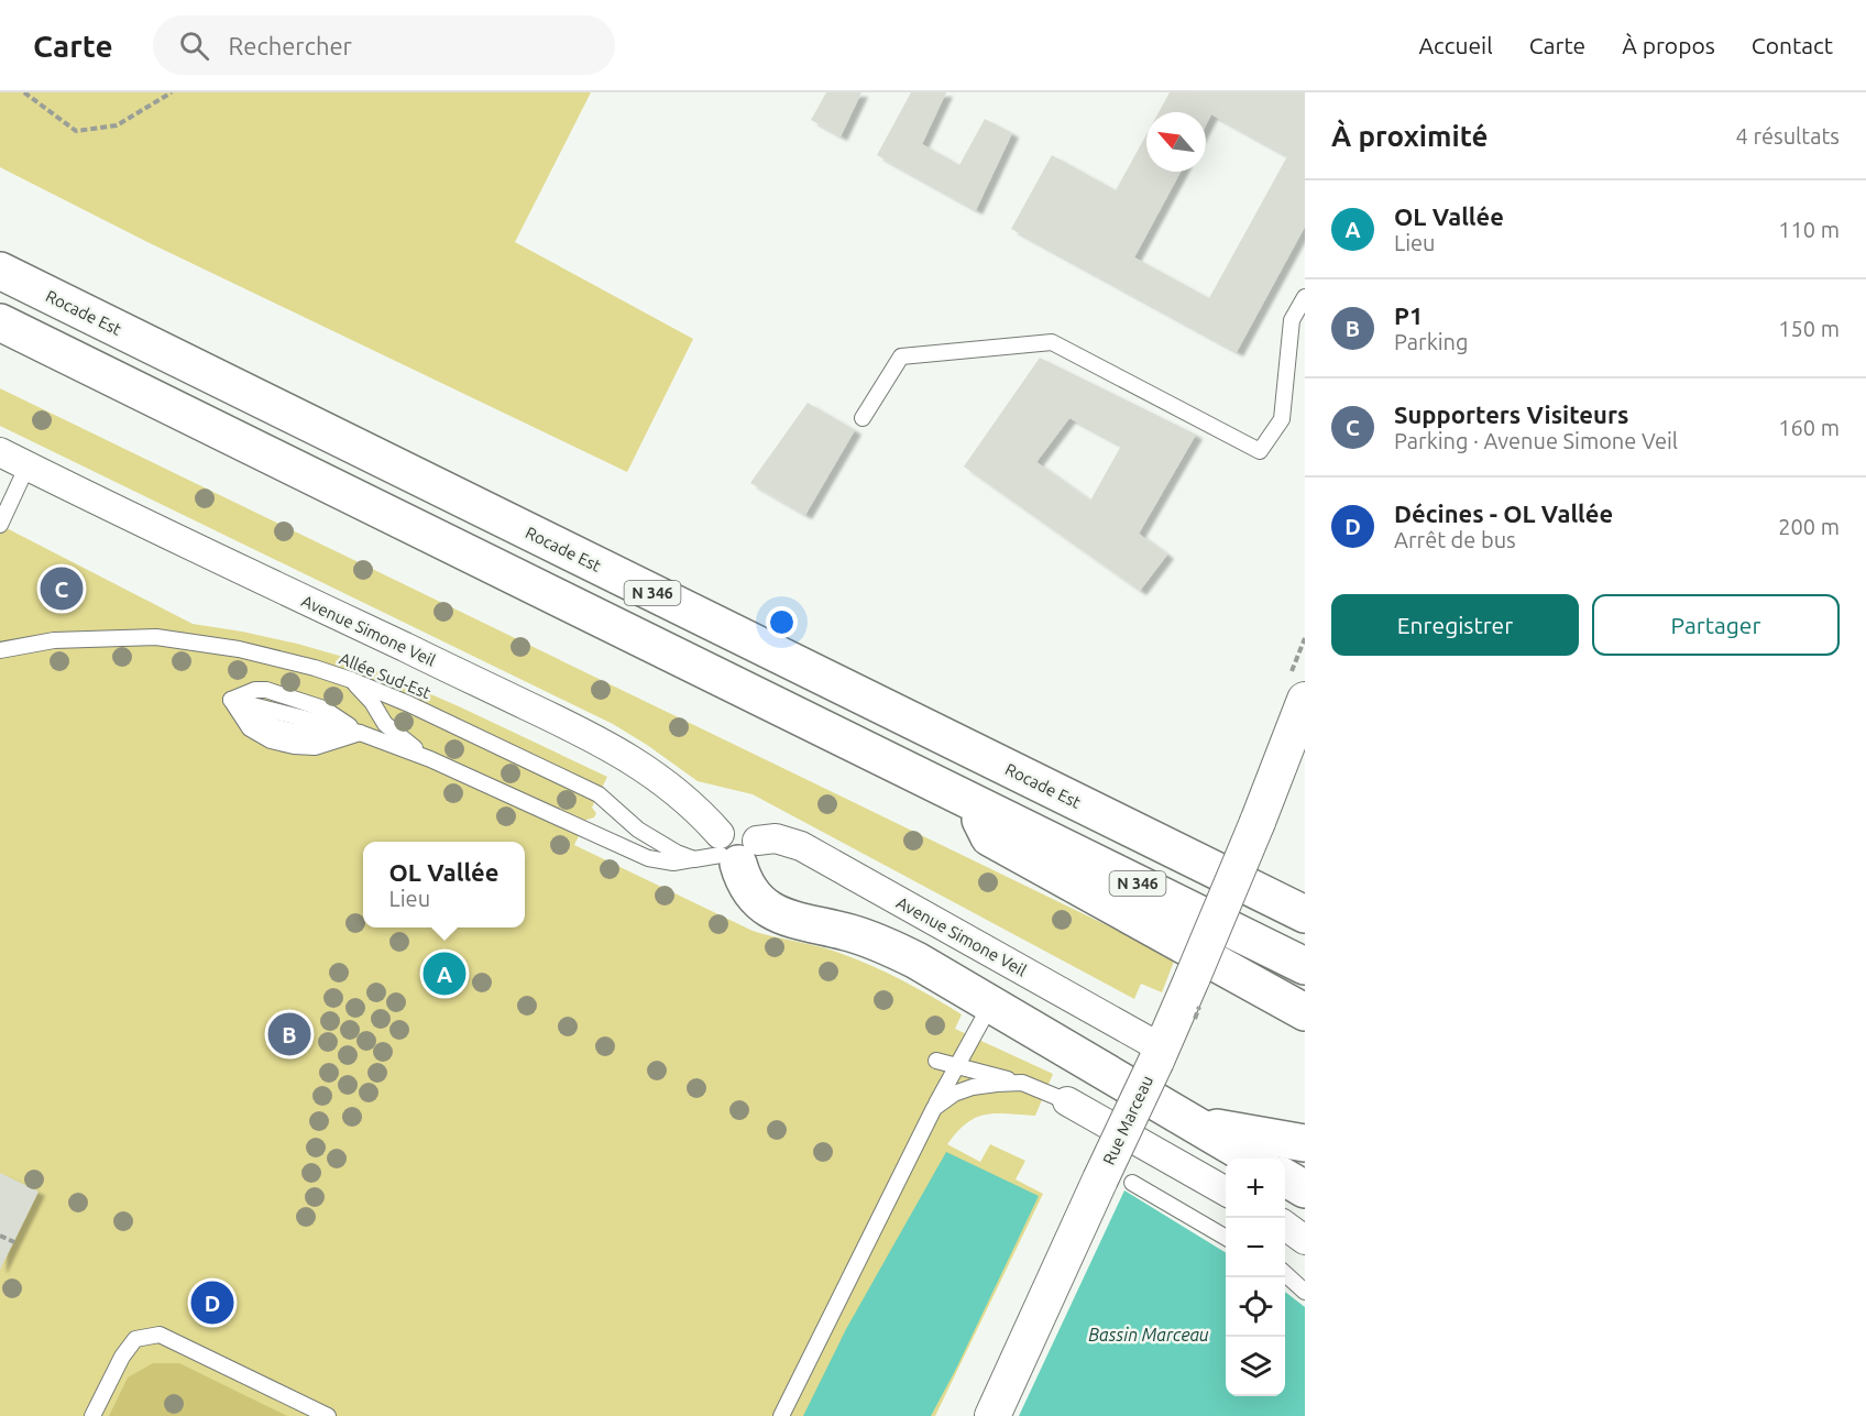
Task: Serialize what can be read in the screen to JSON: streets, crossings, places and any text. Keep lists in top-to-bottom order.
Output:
{
  "streets": {
    "highway": ["Rocade Est", "N 346"],
    "street": ["Avenue Simone Veil", "Rue Marceau"],
    "lane": ["Allée Sud-Est"]
  },
  "crossings": [
    ["Avenue Simone Veil", "Allée Sud-Est"],
    ["Avenue Simone Veil", "Rue Marceau"]
  ],
  "water": ["Bassin Marceau"],
  "north": "top left",
  "page": {
    "header": "Carte",
    "search": "Rechercher",
    "nav": [
      "Accueil",
      "Carte",
      "À propos",
      "Contact"
    ],
    "heading": ["À proximité", "4 résultats"],
    "list": [
      {
        "mark": "A",
        "name": "OL Vallée",
        "note": "Lieu",
        "value": "110 m"
      },
      {
        "mark": "B",
        "name": "P1",
        "note": "Parking",
        "value": "150 m"
      },
      {
        "mark": "C",
        "name": "Supporters Visiteurs",
        "note": "Parking · Avenue Simone Veil",
        "value": "160 m"
      },
      {
        "mark": "D",
        "name": "Décines - OL Vallée",
        "note": "Arrêt de bus",
        "value": "200 m"
      }
    ],
    "pins": [
      "C",
      "A",
      "B",
      "D"
    ],
    "buttons": ["Enregistrer", "Partager"],
    "popup": ["OL Vallée", "Lieu"],
    "map_buttons": ["+", "−"]
  }
}
